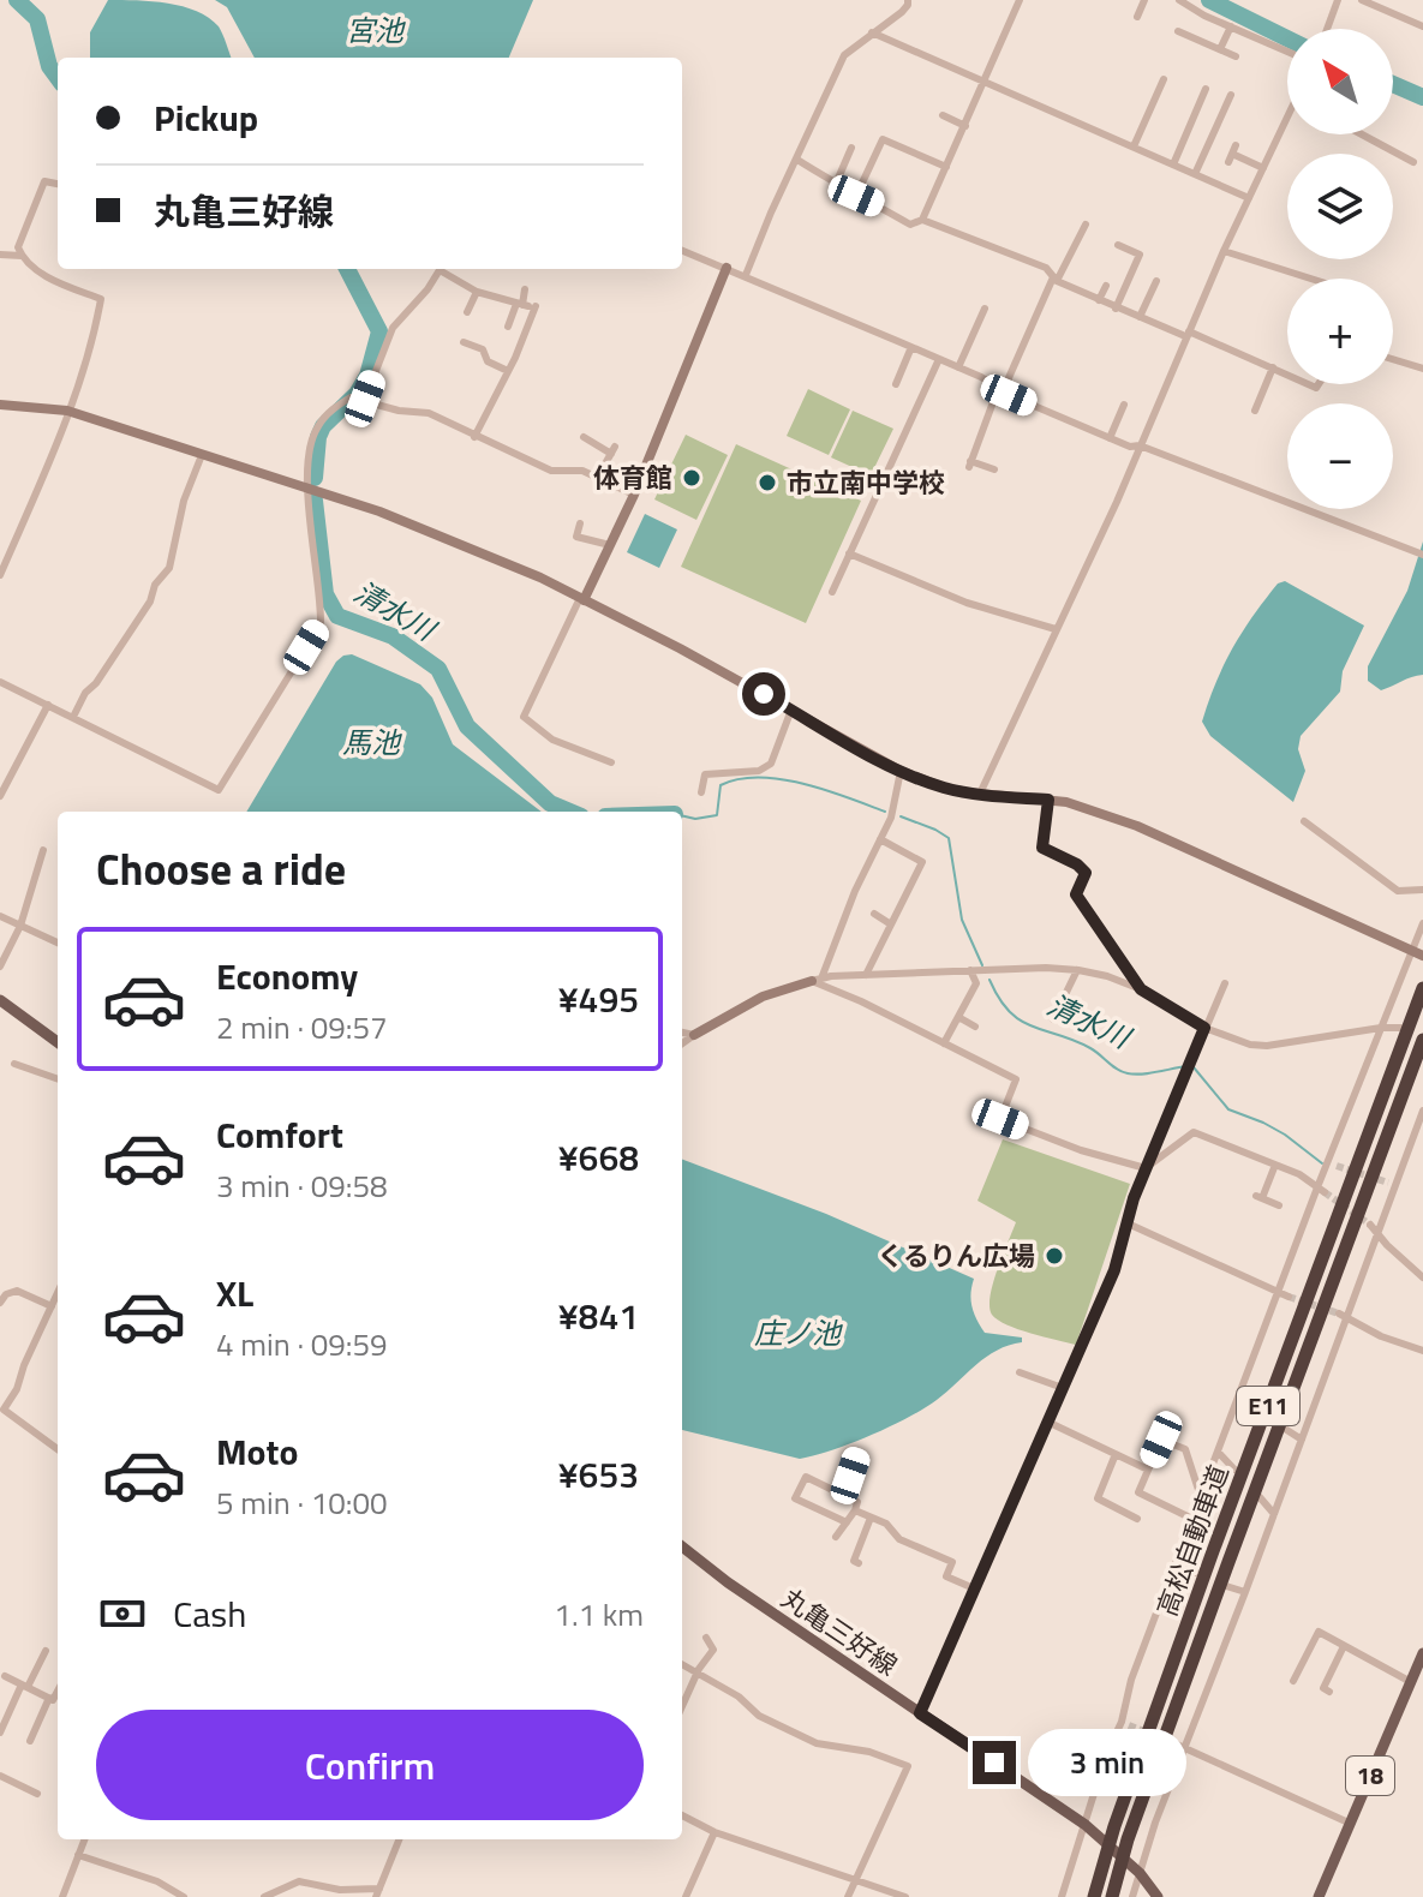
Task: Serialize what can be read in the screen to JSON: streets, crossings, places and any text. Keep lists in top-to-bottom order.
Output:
{
  "streets": {
    "highway": ["E11", "高松自動車道"],
    "main road": ["丸亀三好線", "18"]
  },
  "water": [
    "宮池",
    "清水川",
    "馬池",
    "庄ノ池"
  ],
  "places": ["体育館", "市立南中学校", "くるりん広場"],
  "north": "top left",
  "page": {
    "map_buttons": ["+", "−"],
    "banner": ["Pickup", "丸亀三好線"],
    "heading": "Choose a ride",
    "list": [
      {
        "name": "Economy",
        "note": "2 min · 09:57",
        "value": "¥495"
      },
      {
        "name": "Comfort",
        "note": "3 min · 09:58",
        "value": "¥668"
      },
      {
        "name": "XL",
        "note": "4 min · 09:59",
        "value": "¥841"
      },
      {
        "name": "Moto",
        "note": "5 min · 10:00",
        "value": "¥653"
      }
    ],
    "pay": ["Cash", "1.1 km"],
    "buttons": "Confirm",
    "bubble": "3 min"
  }
}
